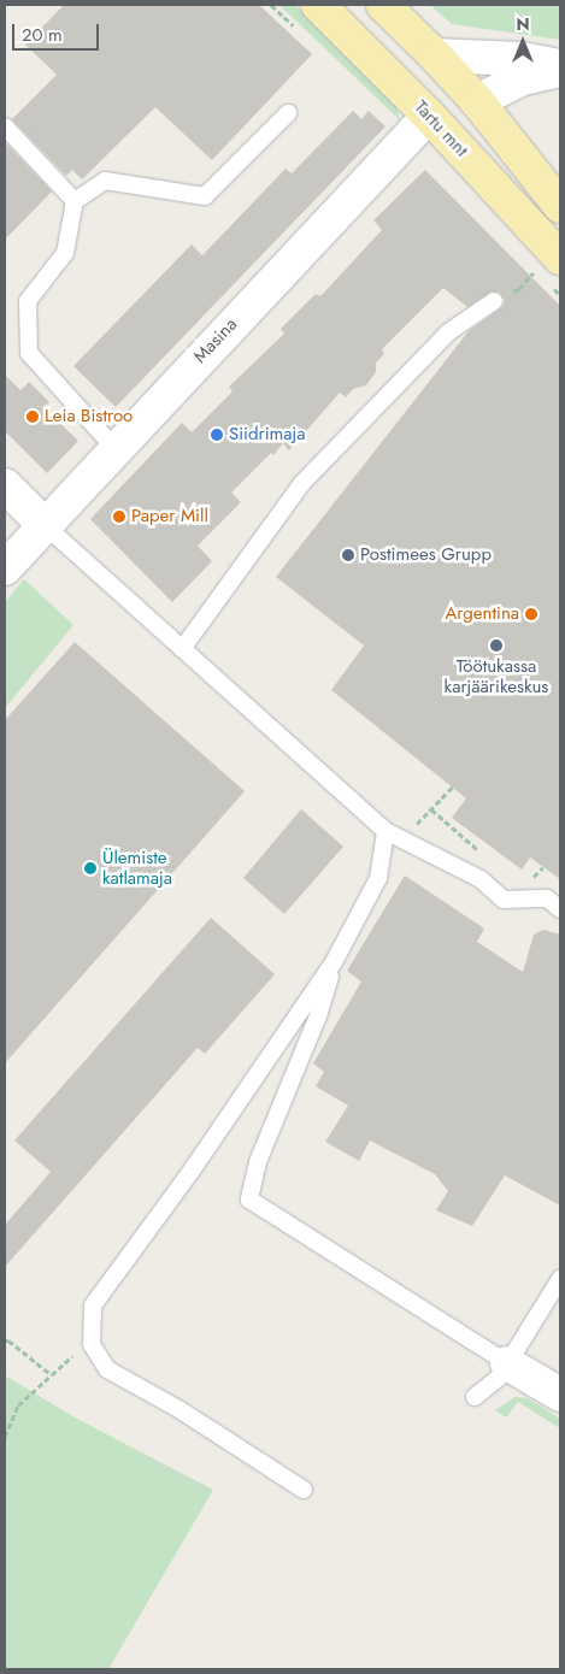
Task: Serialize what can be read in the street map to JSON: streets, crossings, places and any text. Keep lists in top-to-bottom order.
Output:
{
  "streets": {
    "main road": ["Tartu mnt"],
    "street": ["Masina"]
  },
  "crossings": [
    ["Tartu mnt", "Masina"]
  ],
  "places": [
    "Leia Bistroo",
    "Siidrimaja",
    "Paper Mill",
    "Postimees Grupp",
    "Argentina",
    "Töötukassa karjäärikeskus",
    "Ülemiste katlamaja"
  ],
  "scale_bar": "20 m",
  "north": "top"
}
